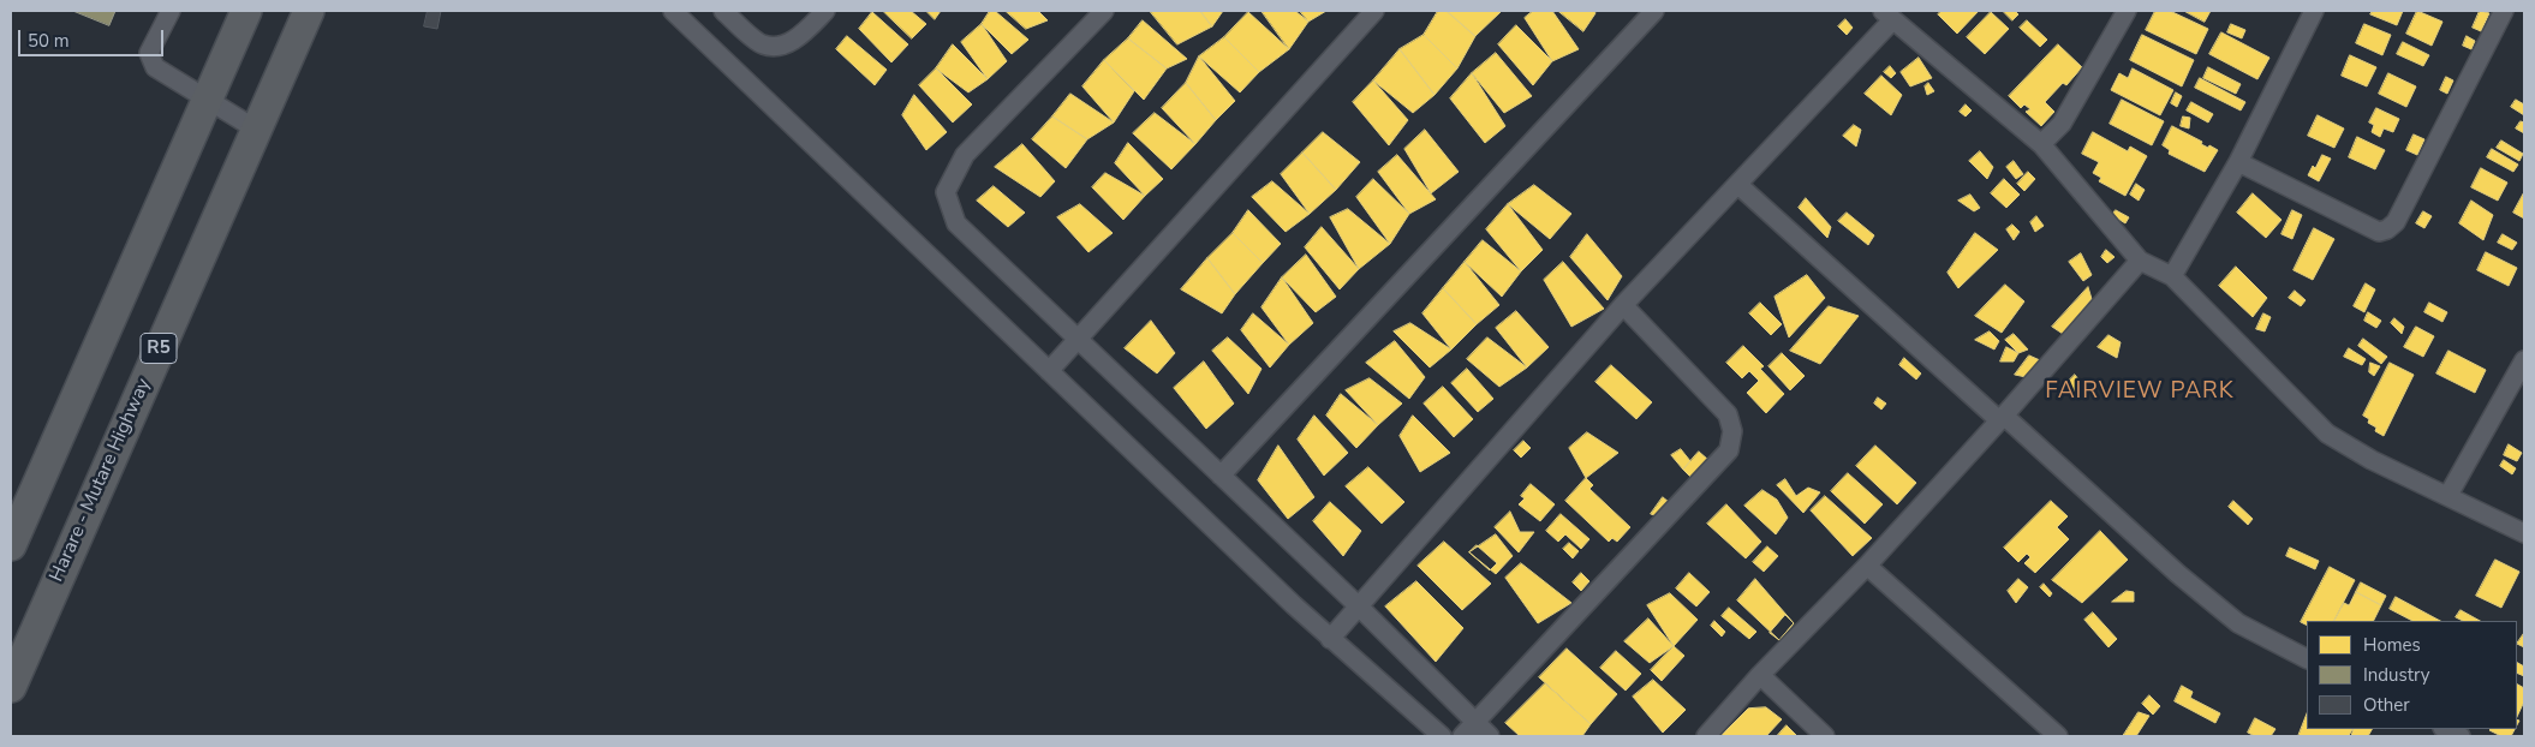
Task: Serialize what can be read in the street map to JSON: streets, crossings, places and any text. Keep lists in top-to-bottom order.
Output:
{
  "streets": {
    "highway": ["R5", "Harare - Mutare Highway"]
  },
  "districts": ["FAIRVIEW PARK"],
  "legend": ["Homes", "Industry", "Other"],
  "scale_bar": "50 m"
}
